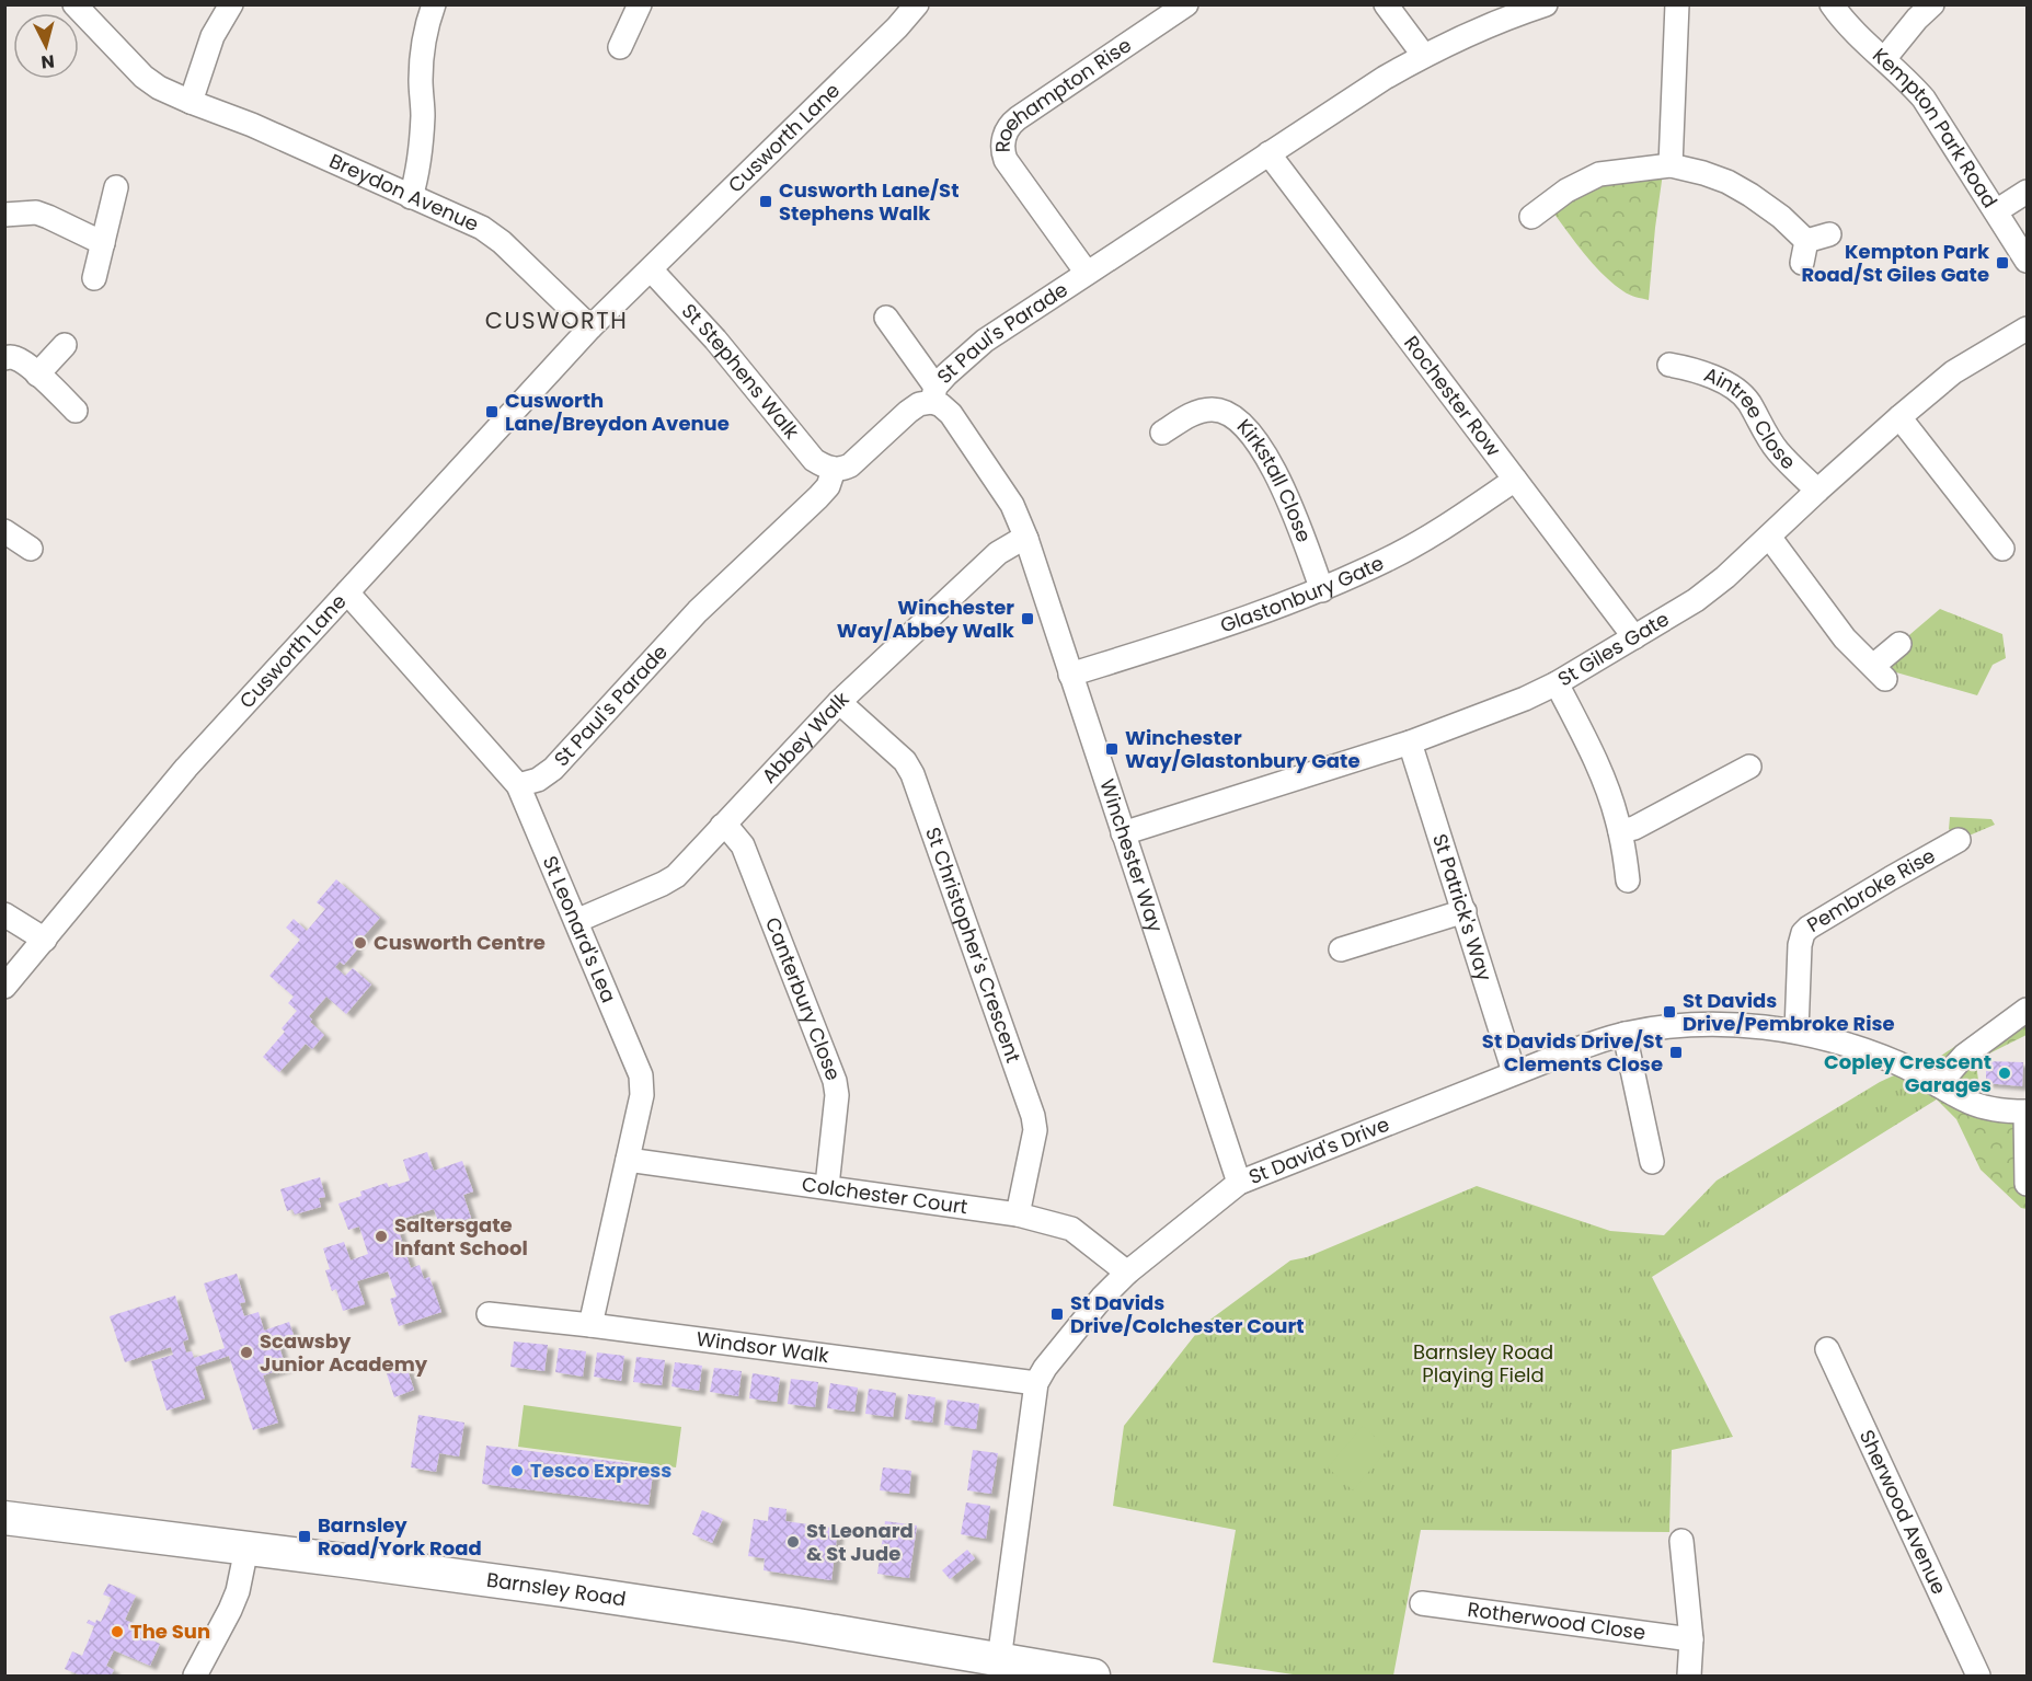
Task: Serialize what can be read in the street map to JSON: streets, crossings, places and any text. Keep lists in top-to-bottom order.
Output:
{
  "streets": {
    "highway": ["Barnsley Road"],
    "street": [
      "Roehampton Rise",
      "Kempton Park Road",
      "Cusworth Lane",
      "Breydon Avenue",
      "St Paul's Parade",
      "St Stephens Walk",
      "Rochester Row",
      "Aintree Close",
      "Kirkstall Close",
      "Glastonbury Gate",
      "St Giles Gate",
      "Abbey Walk",
      "Winchester Way",
      "Pembroke Rise",
      "St Patrick's Way",
      "St Leonard's Lea",
      "St Christopher's Crescent",
      "Canterbury Close",
      "St David's Drive",
      "Colchester Court",
      "Windsor Walk",
      "Sherwood Avenue",
      "Rotherwood Close"
    ]
  },
  "crossings": [
    ["Roehampton Rise", "St Paul's Parade"],
    ["Cusworth Lane", "Breydon Avenue"],
    ["Cusworth Lane", "St Stephens Walk"],
    ["Cusworth Lane", "St Leonard's Lea"],
    ["St Paul's Parade", "St Stephens Walk"],
    ["St Paul's Parade", "Rochester Row"],
    ["St Paul's Parade", "Winchester Way"],
    ["St Paul's Parade", "St Leonard's Lea"],
    ["Rochester Row", "Glastonbury Gate"],
    ["Rochester Row", "St Giles Gate"],
    ["Aintree Close", "St Giles Gate"],
    ["Kirkstall Close", "Glastonbury Gate"],
    ["Glastonbury Gate", "Winchester Way"],
    ["St Giles Gate", "Winchester Way"],
    ["St Giles Gate", "St Patrick's Way"],
    ["Abbey Walk", "Winchester Way"],
    ["Abbey Walk", "St Leonard's Lea"],
    ["Abbey Walk", "St Christopher's Crescent"],
    ["Abbey Walk", "Canterbury Close"],
    ["Winchester Way", "St David's Drive"],
    ["Pembroke Rise", "St David's Drive"],
    ["St Patrick's Way", "St David's Drive"],
    ["St Leonard's Lea", "Colchester Court"],
    ["St Leonard's Lea", "Windsor Walk"],
    ["St Christopher's Crescent", "Colchester Court"],
    ["Canterbury Close", "Colchester Court"],
    ["St David's Drive", "Colchester Court"],
    ["St David's Drive", "Windsor Walk"],
    ["St David's Drive", "Barnsley Road"]
  ],
  "districts": ["CUSWORTH"],
  "parks": ["Barnsley Road Playing Field"],
  "places": {
    "transit": [
      "Cusworth Lane/St Stephens Walk",
      "Kempton Park Road/St Giles Gate",
      "Cusworth Lane/Breydon Avenue",
      "Winchester Way/Abbey Walk",
      "Winchester Way/Glastonbury Gate",
      "St Davids Drive/Pembroke Rise",
      "St Davids Drive/St Clements Close",
      "St Davids Drive/Colchester Court",
      "Barnsley Road/York Road"
    ],
    "other": [
      "Cusworth Centre",
      "Copley Crescent Garages",
      "Saltersgate Infant School",
      "Scawsby Junior Academy",
      "Tesco Express",
      "St Leonard & St Jude",
      "The Sun"
    ]
  },
  "north": "bottom"
}
